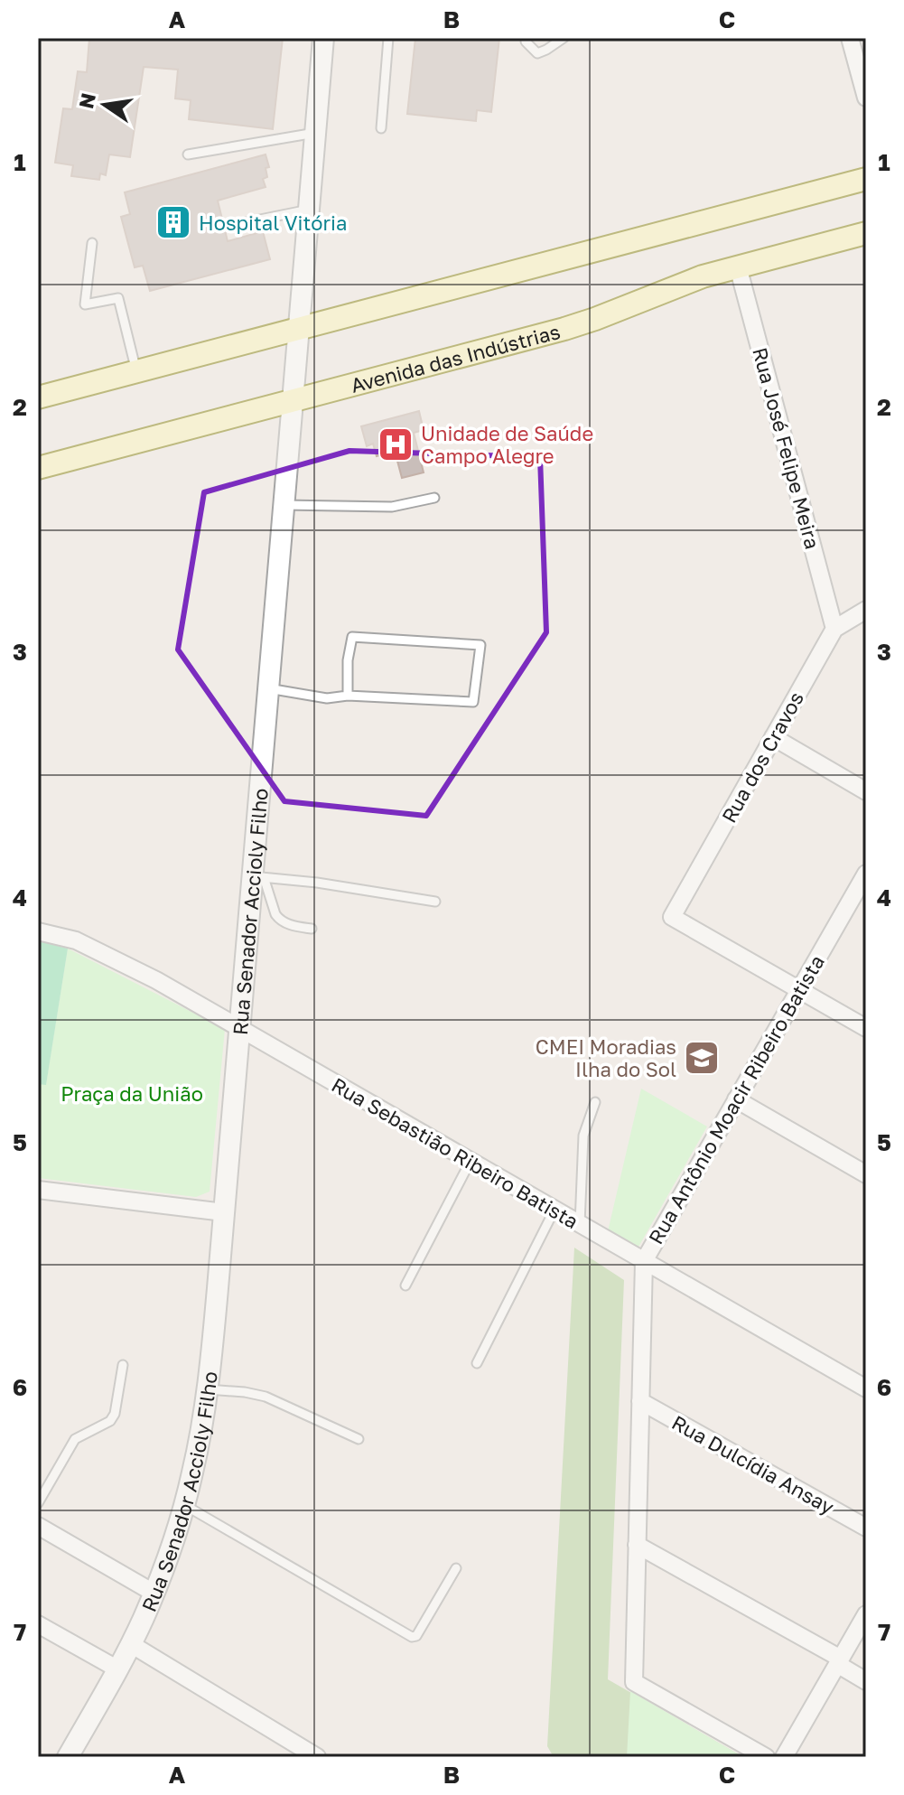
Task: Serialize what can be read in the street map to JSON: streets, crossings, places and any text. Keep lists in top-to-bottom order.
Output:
{
  "streets": {
    "main road": ["Avenida das Indústrias"],
    "street": [
      "Rua José Felipe Meira",
      "Rua dos Cravos",
      "Rua Senador Accioly Filho",
      "Rua Antônio Moacir Ribeiro Batista",
      "Rua Sebastião Ribeiro Batista",
      "Rua Dulcídia Ansay"
    ]
  },
  "crossings": [
    ["Avenida das Indústrias", "Rua José Felipe Meira"],
    ["Avenida das Indústrias", "Rua Senador Accioly Filho"],
    ["Rua José Felipe Meira", "Rua dos Cravos"],
    ["Rua dos Cravos", "Rua Antônio Moacir Ribeiro Batista"],
    ["Rua Senador Accioly Filho", "Rua Sebastião Ribeiro Batista"],
    ["Rua Antônio Moacir Ribeiro Batista", "Rua Sebastião Ribeiro Batista"],
    ["Rua Antônio Moacir Ribeiro Batista", "Rua Dulcídia Ansay"]
  ],
  "parks": ["Praça da União"],
  "places": {
    "building": ["Hospital Vitória"],
    "hospital": ["Unidade de Saúde Campo Alegre"],
    "school or university": ["CMEI Moradias Ilha do Sol"]
  },
  "north": "left",
  "grid": {
    "columns": ["A", "B", "C"],
    "rows": [
      "1",
      "2",
      "3",
      "4",
      "5",
      "6",
      "7"
    ]
  }
}
